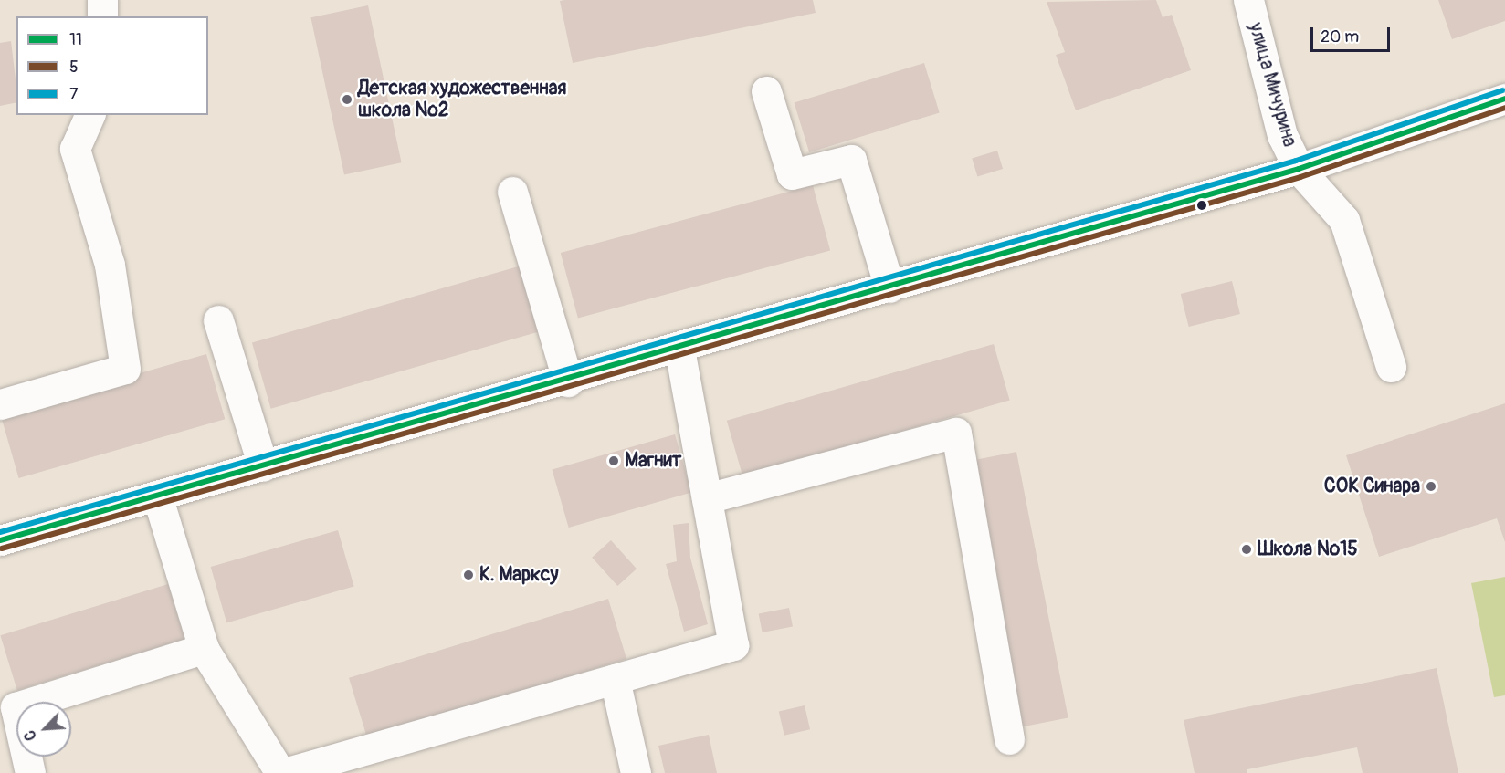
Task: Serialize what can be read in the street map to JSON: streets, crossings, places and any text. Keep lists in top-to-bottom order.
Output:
{
  "streets": {
    "street": ["улица Мичурина"]
  },
  "places": [
    "Детская художественная школа №2",
    "Магнит",
    "СОК Синара",
    "Школа №15",
    "К. Марксу"
  ],
  "lines": ["transit line 7", "transit line 11", "transit line 5"],
  "legend": ["11", "5", "7"],
  "scale_bar": "20 m",
  "north": "bottom left"
}
